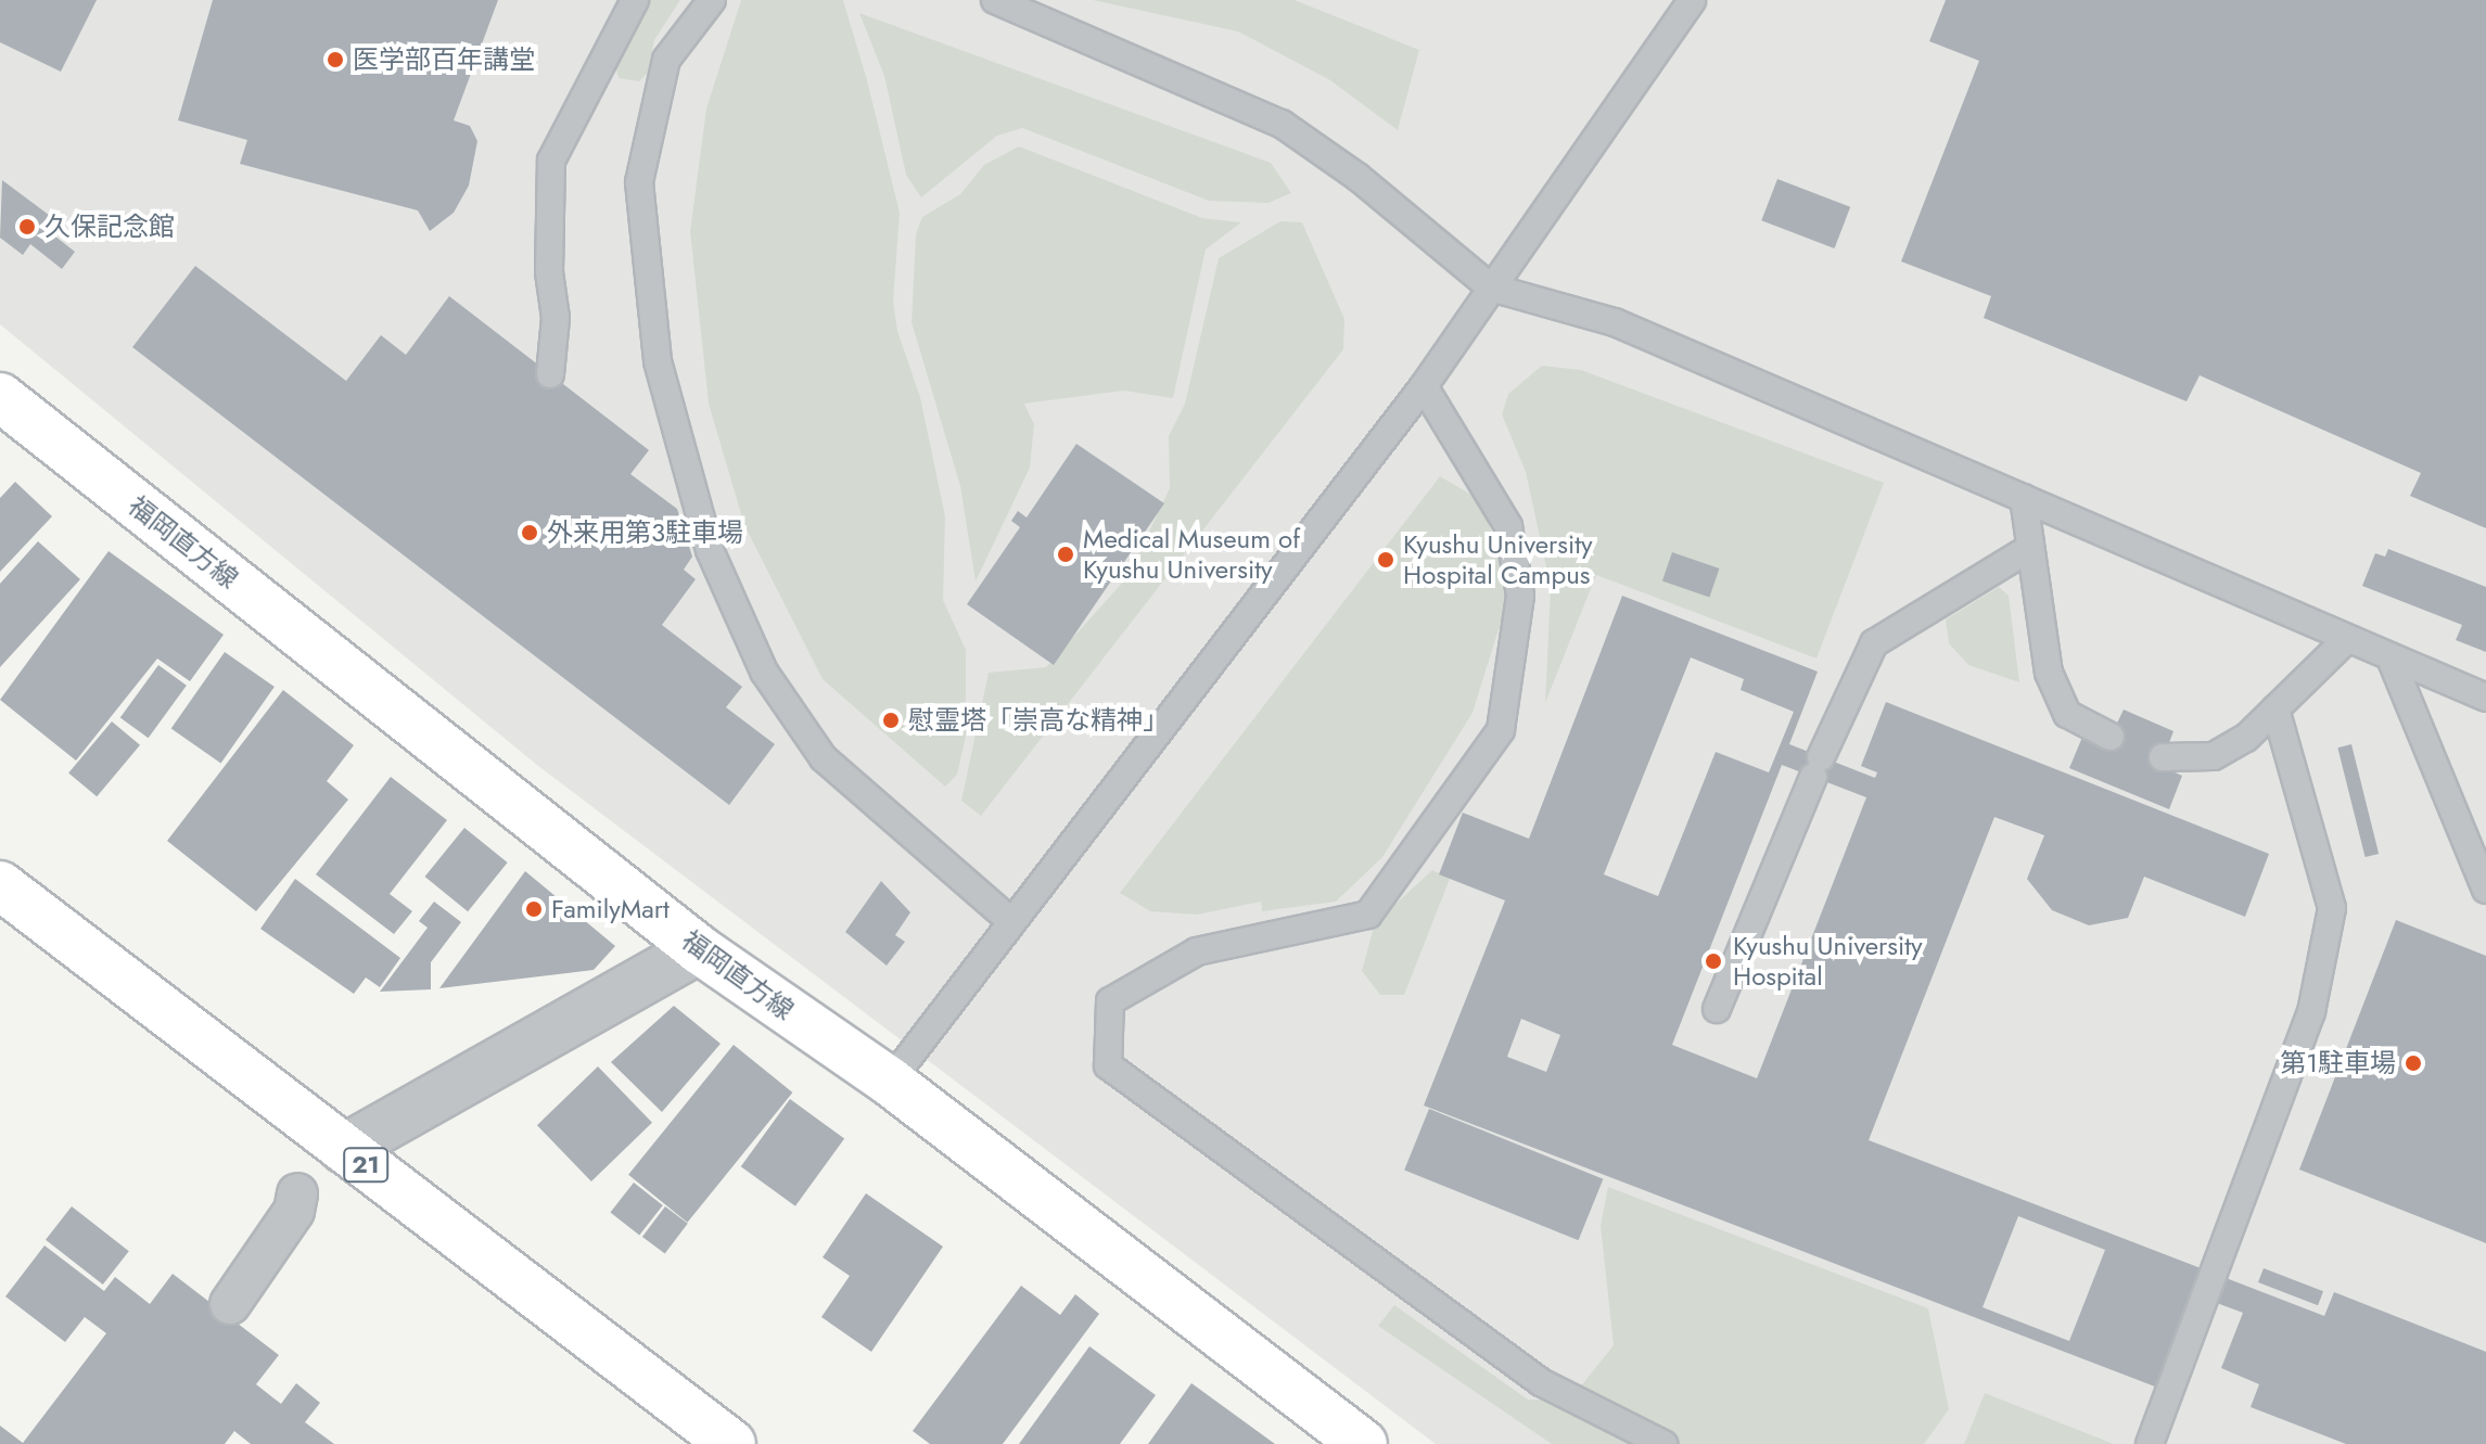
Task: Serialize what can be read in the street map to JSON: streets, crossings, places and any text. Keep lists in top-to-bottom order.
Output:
{
  "streets": {
    "main road": ["福岡直方線", "21"]
  },
  "places": [
    "医学部百年講堂",
    "久保記念館",
    "外来用第3駐車場",
    "Medical Museum of Kyushu University",
    "Kyushu University Hospital Campus",
    "慰霊塔「崇高な精神」",
    "FamilyMart",
    "Kyushu University Hospital",
    "第1駐車場"
  ]
}
